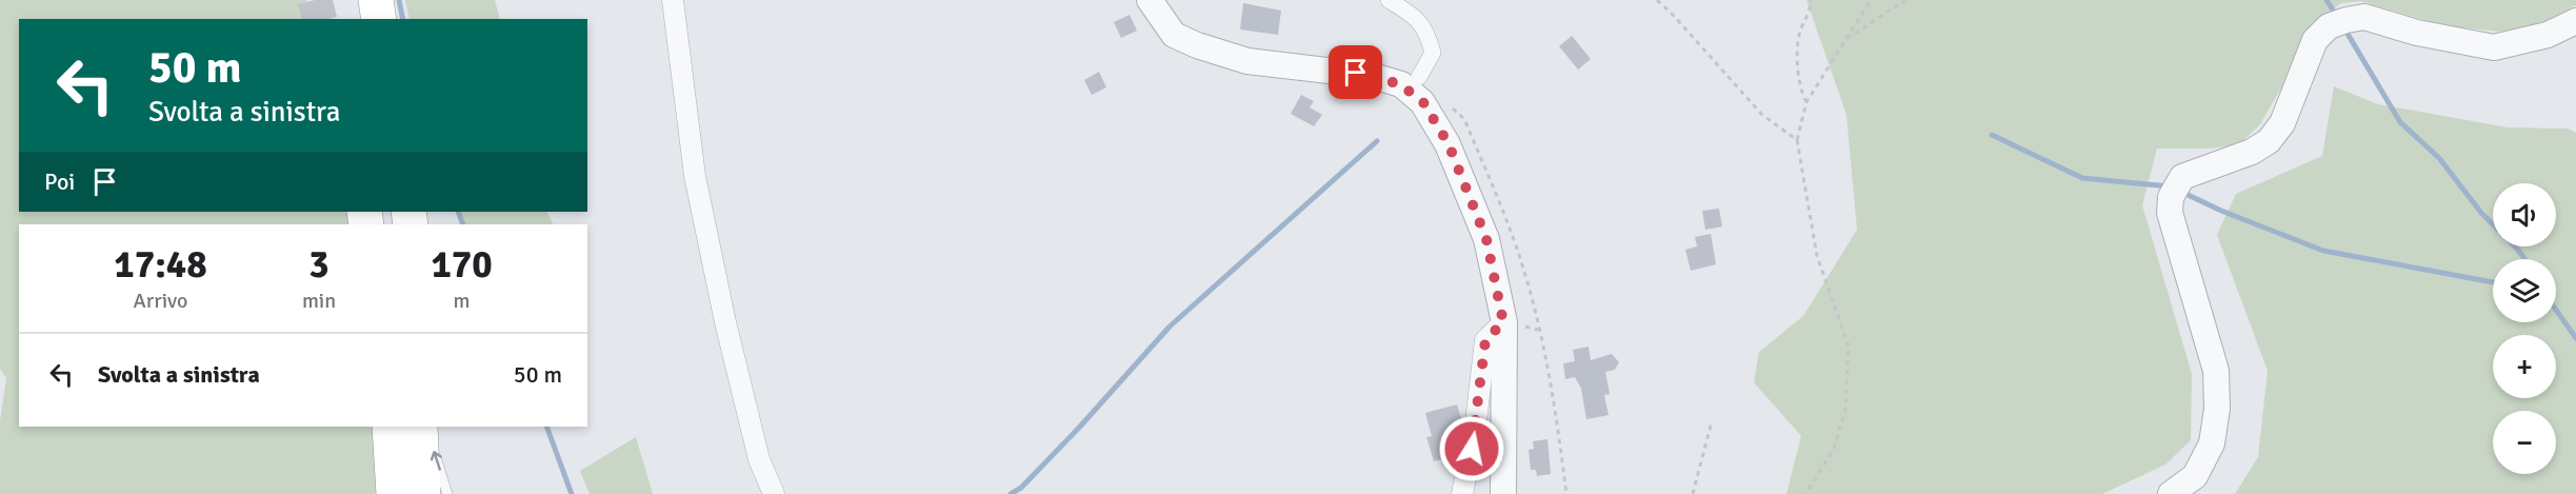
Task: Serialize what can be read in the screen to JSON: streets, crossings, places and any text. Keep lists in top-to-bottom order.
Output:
{
  "page": {
    "turn": ["50 m", "Svolta a sinistra"],
    "then": "Poi",
    "map_buttons": ["+", "−"],
    "eta": [
      "17:48",
      "Arrivo",
      "3",
      "min",
      "170",
      "m"
    ],
    "list": [
      {
        "name": "Svolta a sinistra",
        "value": "50 m"
      }
    ]
  }
}
